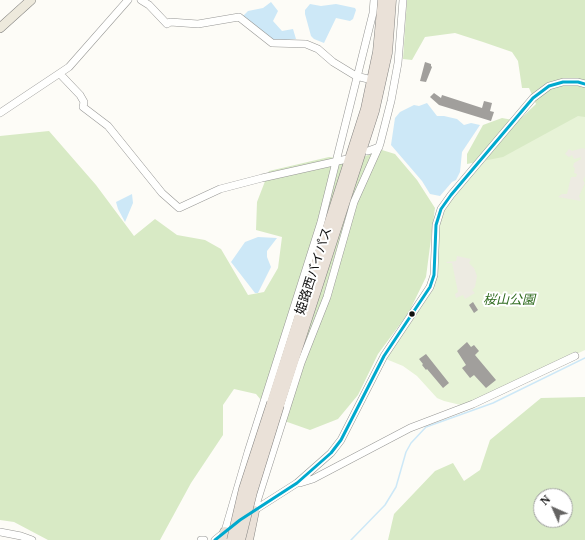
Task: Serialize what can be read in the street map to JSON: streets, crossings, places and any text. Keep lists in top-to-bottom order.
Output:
{
  "streets": {
    "highway": ["姫路西バイパス"]
  },
  "parks": ["桜山公園"],
  "north": "top left"
}
